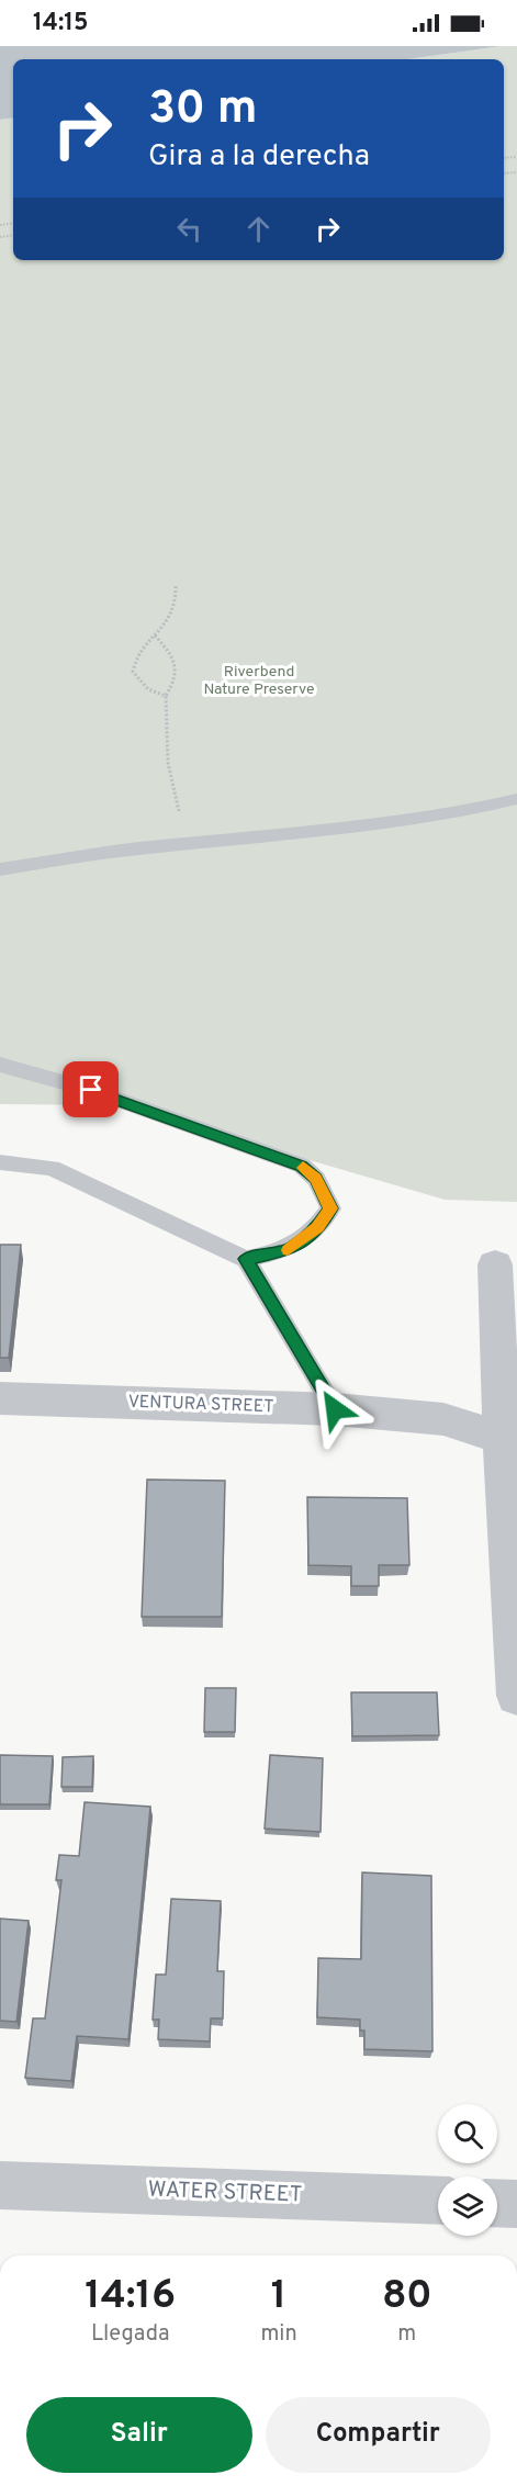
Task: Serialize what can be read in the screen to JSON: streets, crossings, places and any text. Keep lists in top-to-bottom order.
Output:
{
  "streets": {
    "street": ["VENTURA STREET", "WATER STREET"]
  },
  "parks": ["Riverbend Nature Preserve"],
  "page": {
    "status": "14:15",
    "turn": ["30 m", "Gira a la derecha"],
    "eta": [
      "14:16",
      "Llegada",
      "1",
      "min",
      "80",
      "m"
    ],
    "buttons": ["Salir", "Compartir"]
  }
}
